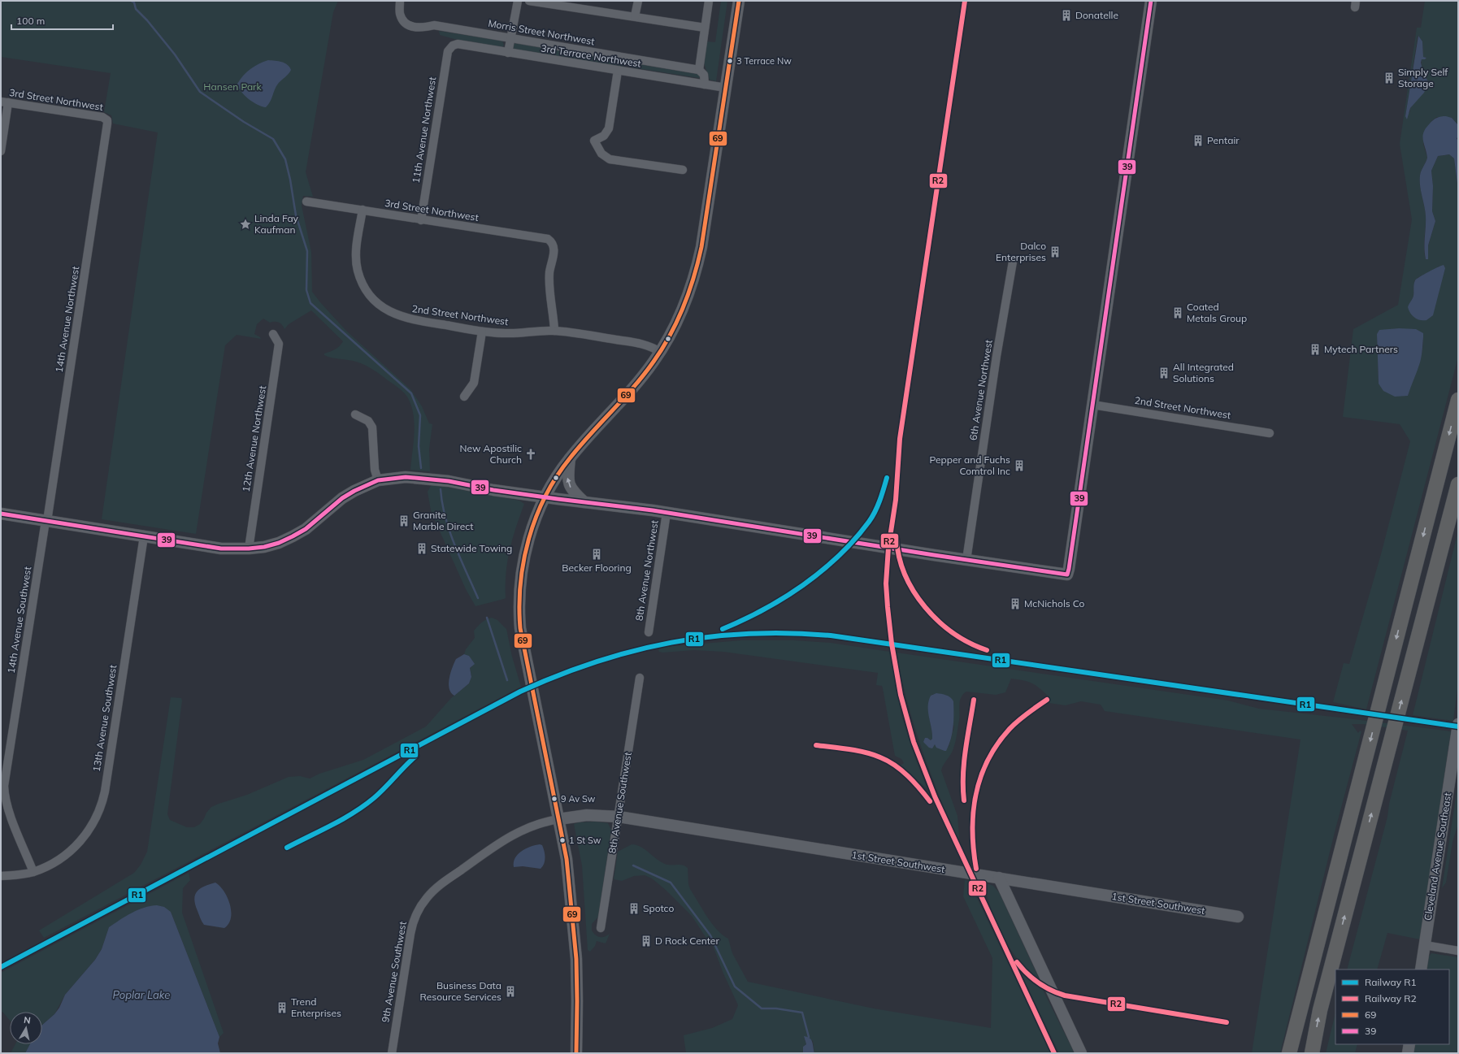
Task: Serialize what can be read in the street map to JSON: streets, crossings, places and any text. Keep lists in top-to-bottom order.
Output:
{
  "streets": {
    "street": [
      "Morris Street Northwest",
      "3rd Terrace Northwest",
      "3rd Street Northwest",
      "11th Avenue Northwest",
      "2nd Street Northwest",
      "14th Avenue Northwest",
      "6th Avenue Northwest",
      "12th Avenue Northwest",
      "8th Avenue Northwest",
      "14th Avenue Southwest",
      "13th Avenue Southwest",
      "8th Avenue Southwest",
      "Cleveland Avenue Southeast",
      "1st Street Southwest",
      "9th Avenue Southwest"
    ]
  },
  "crossings": [
    ["3rd Terrace Northwest", "11th Avenue Northwest"],
    ["3rd Street Northwest", "11th Avenue Northwest"],
    ["3rd Street Northwest", "2nd Street Northwest"],
    ["3rd Street Northwest", "14th Avenue Northwest"],
    ["14th Avenue Northwest", "14th Avenue Southwest"],
    ["14th Avenue Southwest", "13th Avenue Southwest"],
    ["8th Avenue Southwest", "1st Street Southwest"],
    ["1st Street Southwest", "9th Avenue Southwest"]
  ],
  "water": ["Poplar Lake"],
  "parks": ["Hansen Park"],
  "places": {
    "building": [
      "Donatelle",
      "Simply Self Storage",
      "Pentair",
      "Dalco Enterprises",
      "Coated Metals Group",
      "Mytech Partners",
      "All Integrated Solutions",
      "Pepper and Fuchs Comtrol Inc",
      "Granite Marble Direct",
      "Statewide Towing",
      "Becker Flooring",
      "McNichols Co",
      "Spotco",
      "D Rock Center",
      "Business Data Resource Services",
      "Trend Enterprises"
    ],
    "other": ["3 Terrace Nw", "9 Av Sw", "1 St Sw"],
    "place": ["Linda Fay Kaufman"],
    "church": ["New Apostilic Church"]
  },
  "lines": [
    "rail line R2",
    "transit line 69",
    "transit line 39",
    "rail line R1"
  ],
  "legend": [
    "Railway R1",
    "Railway R2",
    "69",
    "39"
  ],
  "scale_bar": "100 m",
  "north": "top"
}
